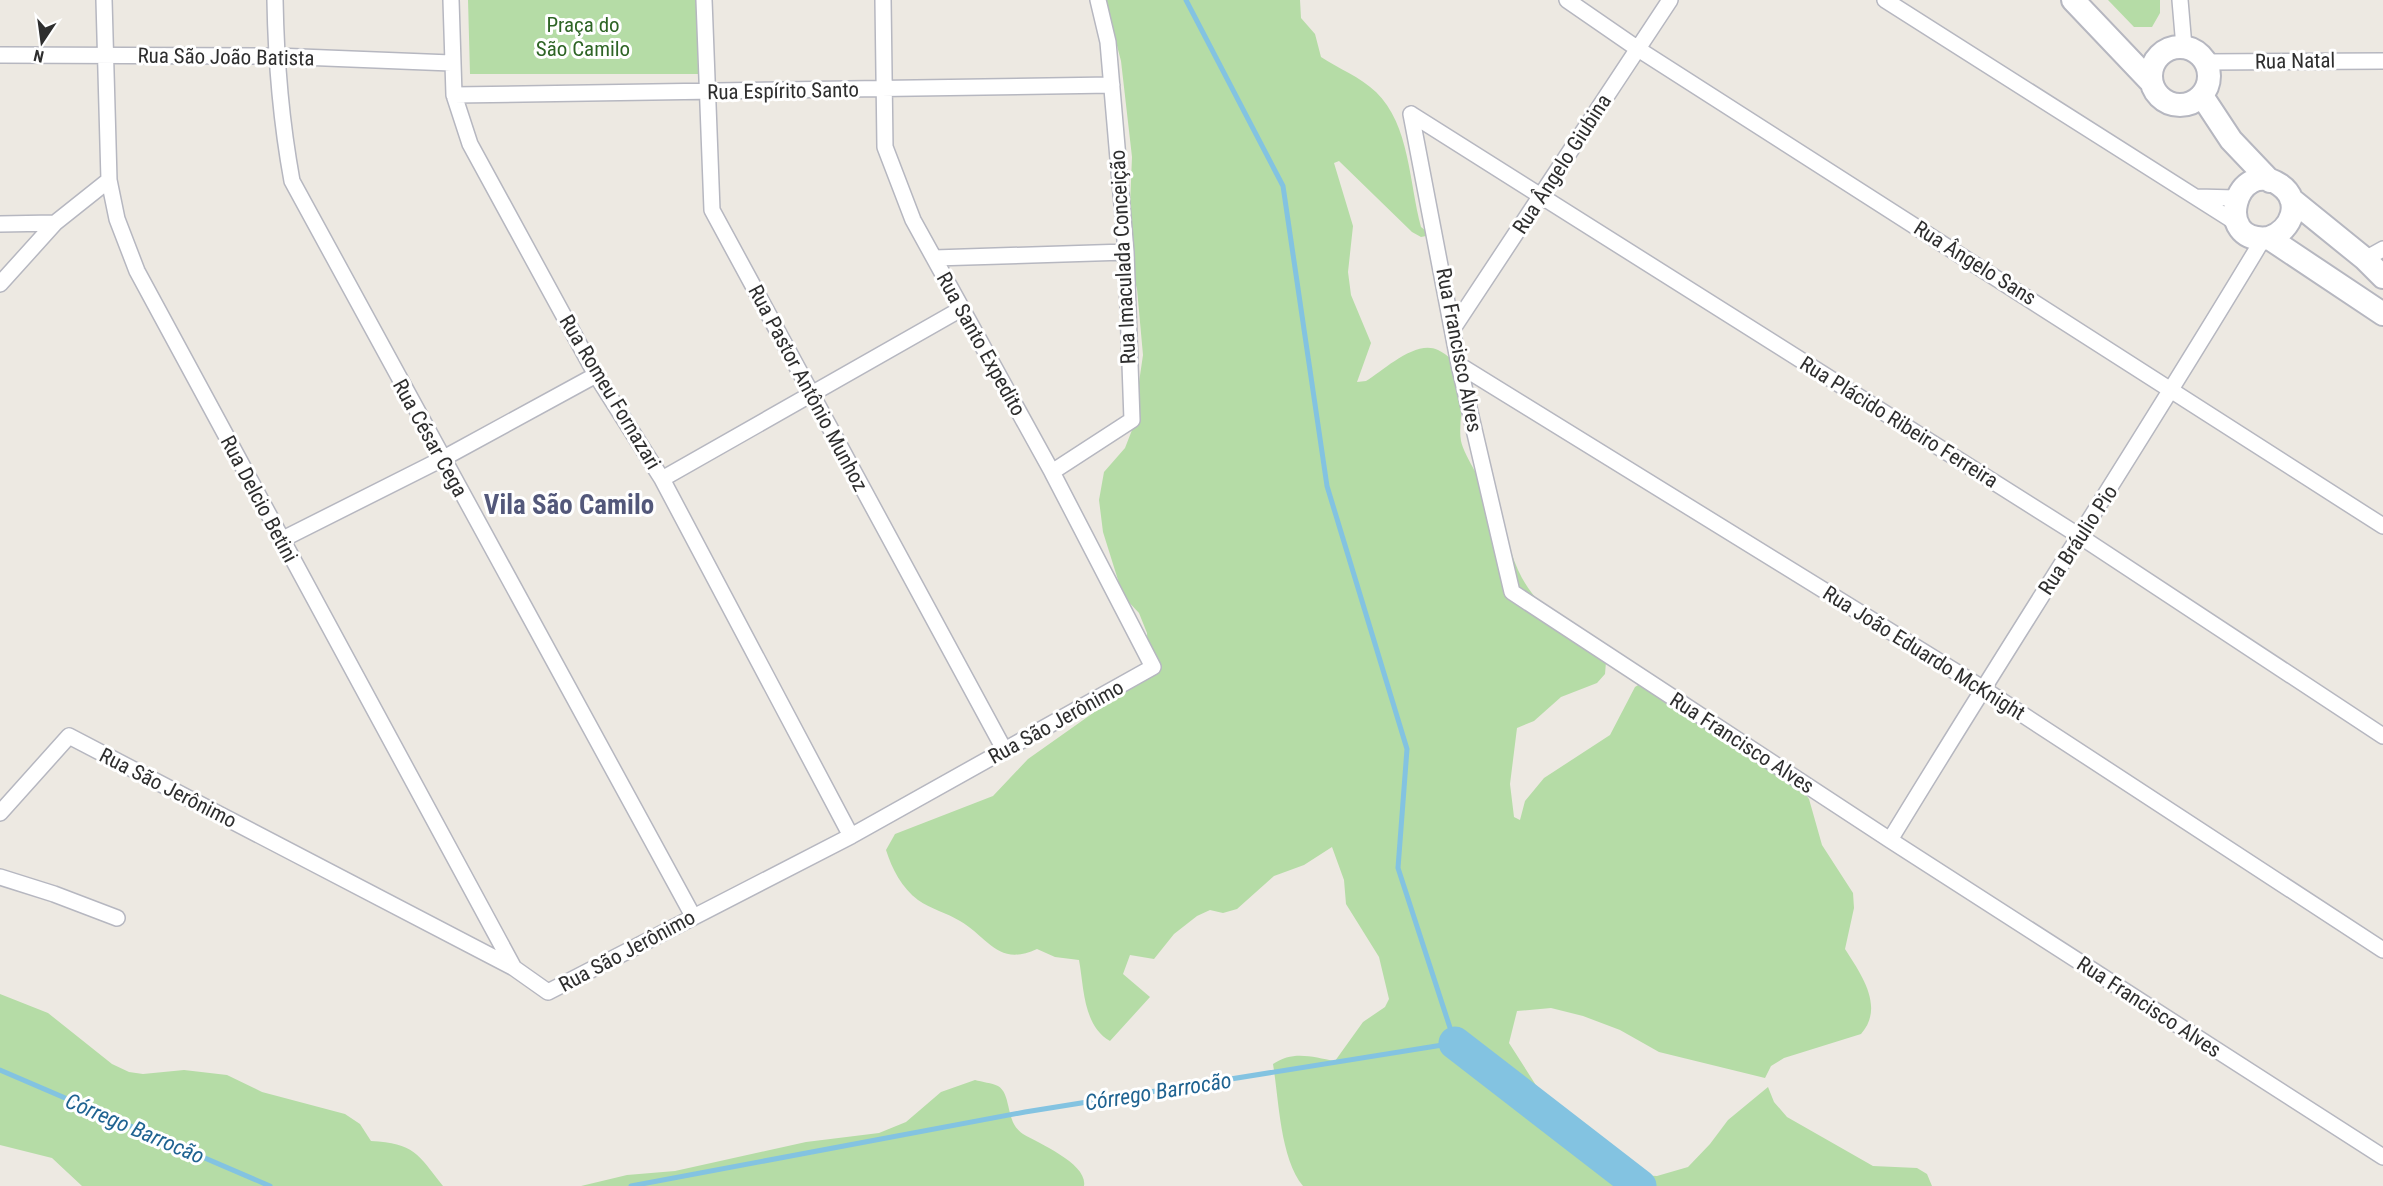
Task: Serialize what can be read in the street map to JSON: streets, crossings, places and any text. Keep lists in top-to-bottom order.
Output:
{
  "streets": {
    "street": [
      "Rua São João Batista",
      "Rua Natal",
      "Rua Espírito Santo",
      "Rua Ângelo Giubina",
      "Rua Imaculada Conceição",
      "Rua Ângelo Sans",
      "Rua Santo Expedito",
      "Rua Francisco Alves",
      "Rua Pastor Antônio Munhoz",
      "Rua Romeu Fornazari",
      "Rua Plácido Ribeiro Ferreira",
      "Rua César Cega",
      "Rua Delcio Betini",
      "Rua Bráulio Pio",
      "Rua João Eduardo McKnight",
      "Rua São Jerônimo"
    ]
  },
  "crossings": [
    ["Rua São João Batista", "Rua Romeu Fornazari"],
    ["Rua São João Batista", "Rua César Cega"],
    ["Rua São João Batista", "Rua Delcio Betini"],
    ["Rua Espírito Santo", "Rua Imaculada Conceição"],
    ["Rua Espírito Santo", "Rua Santo Expedito"],
    ["Rua Espírito Santo", "Rua Pastor Antônio Munhoz"],
    ["Rua Espírito Santo", "Rua Romeu Fornazari"],
    ["Rua Ângelo Giubina", "Rua Ângelo Sans"],
    ["Rua Ângelo Giubina", "Rua Francisco Alves"],
    ["Rua Ângelo Giubina", "Rua Plácido Ribeiro Ferreira"],
    ["Rua Imaculada Conceição", "Rua Santo Expedito"],
    ["Rua Ângelo Sans", "Rua Bráulio Pio"],
    ["Rua Santo Expedito", "Rua São Jerônimo"],
    ["Rua Francisco Alves", "Rua Plácido Ribeiro Ferreira"],
    ["Rua Francisco Alves", "Rua Bráulio Pio"],
    ["Rua Francisco Alves", "Rua João Eduardo McKnight"],
    ["Rua Pastor Antônio Munhoz", "Rua São Jerônimo"],
    ["Rua Romeu Fornazari", "Rua São Jerônimo"],
    ["Rua Plácido Ribeiro Ferreira", "Rua Bráulio Pio"],
    ["Rua César Cega", "Rua São Jerônimo"],
    ["Rua Delcio Betini", "Rua São Jerônimo"],
    ["Rua Bráulio Pio", "Rua João Eduardo McKnight"]
  ],
  "districts": ["Vila São Camilo"],
  "water": ["Córrego Barrocão"],
  "parks": ["Praça do São Camilo"],
  "north": "bottom"
}
